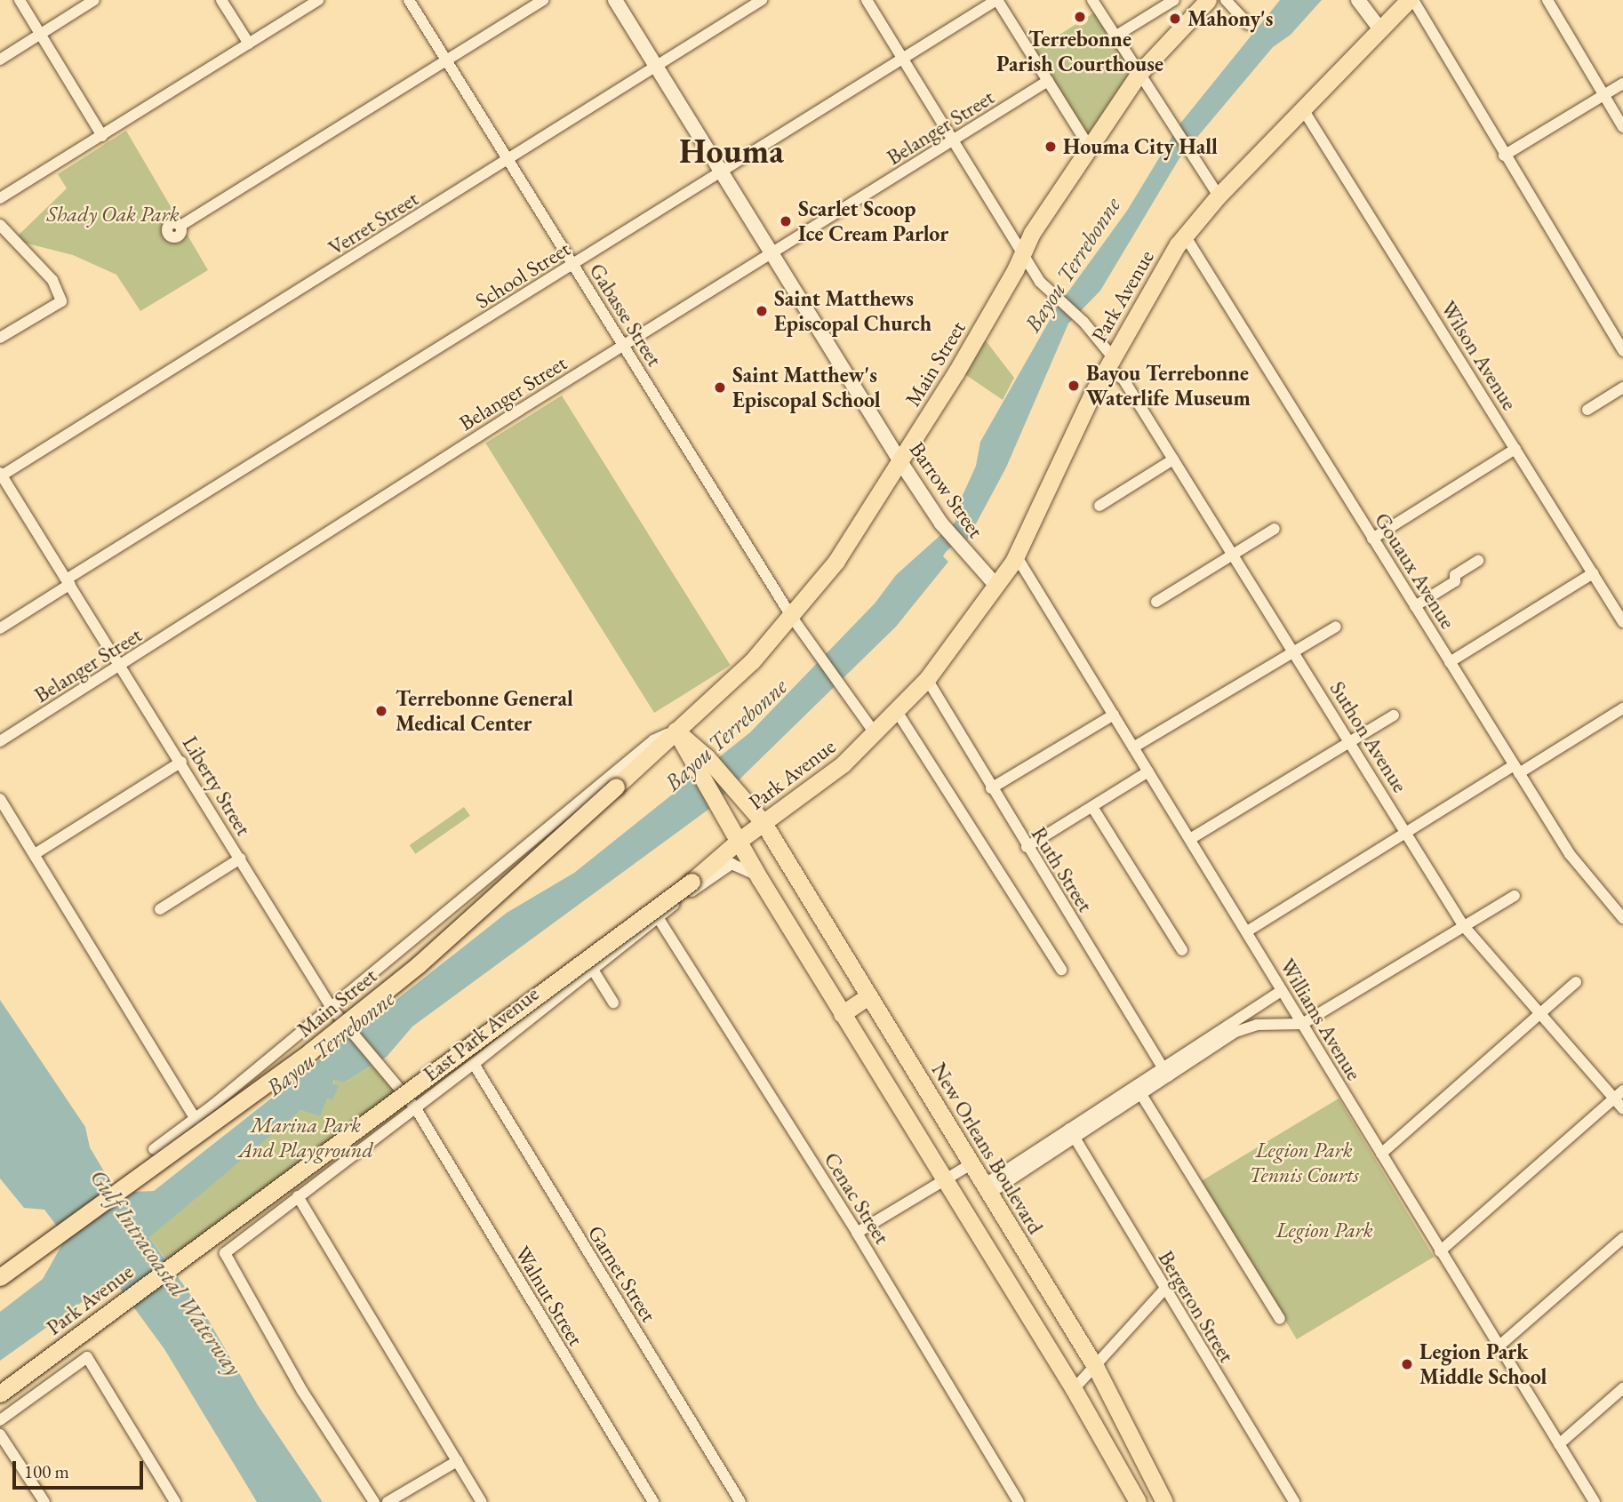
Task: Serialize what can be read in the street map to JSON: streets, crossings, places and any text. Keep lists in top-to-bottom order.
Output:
{
  "streets": {
    "main road": [
      "Park Avenue",
      "Main Street",
      "Barrow Street",
      "New Orleans Boulevard"
    ],
    "street": [
      "Belanger Street",
      "Verret Street",
      "School Street",
      "Gabasse Street",
      "Wilson Avenue",
      "Gouaux Avenue",
      "Suthon Avenue",
      "Liberty Street",
      "Ruth Street",
      "Williams Avenue",
      "East Park Avenue",
      "Cenac Street",
      "Garnet Street",
      "Walnut Street",
      "Bergeron Street"
    ]
  },
  "crossings": [
    ["Belanger Street", "Gabasse Street"],
    ["Belanger Street", "Barrow Street"],
    ["Belanger Street", "Suthon Avenue"],
    ["Belanger Street", "Liberty Street"],
    ["Verret Street", "Gabasse Street"],
    ["Verret Street", "Barrow Street"],
    ["Verret Street", "Liberty Street"],
    ["School Street", "Gabasse Street"],
    ["School Street", "Barrow Street"],
    ["School Street", "Suthon Avenue"],
    ["School Street", "Liberty Street"],
    ["Park Avenue", "Gabasse Street"],
    ["Park Avenue", "Wilson Avenue"],
    ["Park Avenue", "Barrow Street"],
    ["Park Avenue", "Gouaux Avenue"],
    ["Park Avenue", "Suthon Avenue"],
    ["Park Avenue", "Ruth Street"],
    ["Park Avenue", "Williams Avenue"],
    ["Park Avenue", "New Orleans Boulevard"],
    ["Gabasse Street", "Main Street"],
    ["Main Street", "Barrow Street"],
    ["Main Street", "Suthon Avenue"],
    ["Main Street", "Liberty Street"],
    ["Liberty Street", "East Park Avenue"],
    ["Liberty Street", "Walnut Street"],
    ["East Park Avenue", "Cenac Street"],
    ["East Park Avenue", "Garnet Street"],
    ["East Park Avenue", "Walnut Street"]
  ],
  "districts": ["Houma"],
  "water": ["Bayou Terrebonne", "Gulf Intracoastal Waterway"],
  "parks": [
    "Shady Oak Park",
    "Marina Park And Playground",
    "Legion Park Tennis Courts",
    "Legion Park"
  ],
  "places": [
    "Terrebonne Parish Courthouse",
    "Mahony's",
    "Houma City Hall",
    "Scarlet Scoop Ice Cream Parlor",
    "Saint Matthews Episcopal Church",
    "Bayou Terrebonne Waterlife Museum",
    "Saint Matthew's Episcopal School",
    "Terrebonne General Medical Center",
    "Legion Park Middle School"
  ],
  "scale_bar": "100 m"
}
